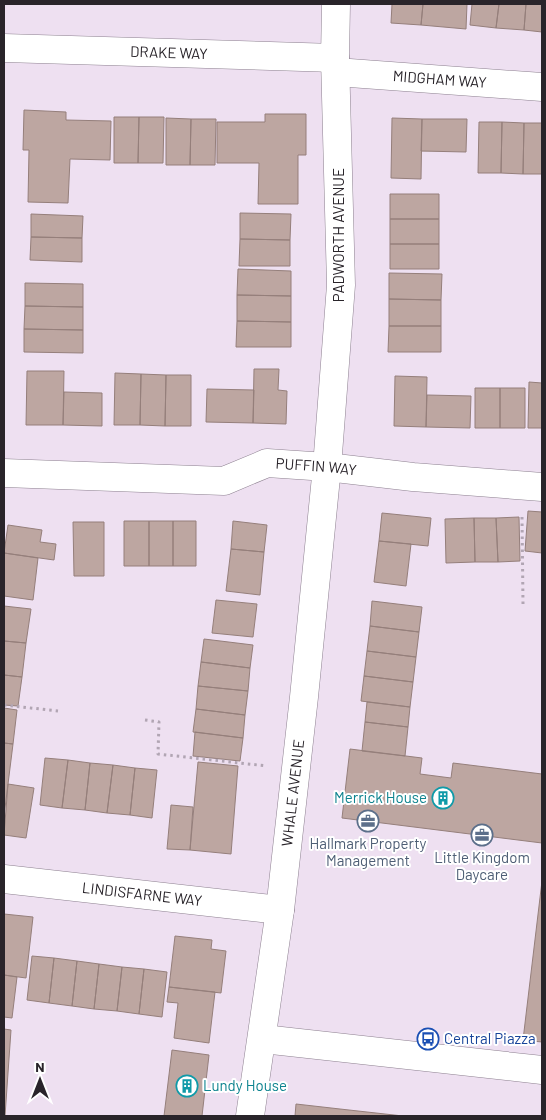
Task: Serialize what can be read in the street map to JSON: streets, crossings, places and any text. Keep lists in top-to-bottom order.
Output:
{
  "streets": {
    "street": [
      "DRAKE WAY",
      "MIDGHAM WAY",
      "PADWORTH AVENUE",
      "PUFFIN WAY",
      "WHALE AVENUE",
      "LINDISFARNE WAY"
    ]
  },
  "crossings": [
    ["DRAKE WAY", "MIDGHAM WAY"],
    ["DRAKE WAY", "PADWORTH AVENUE"],
    ["MIDGHAM WAY", "PADWORTH AVENUE"],
    ["PADWORTH AVENUE", "PUFFIN WAY"],
    ["PADWORTH AVENUE", "WHALE AVENUE"],
    ["PUFFIN WAY", "WHALE AVENUE"],
    ["WHALE AVENUE", "LINDISFARNE WAY"]
  ],
  "places": {
    "building": ["Merrick House", "Lundy House"],
    "office": ["Hallmark Property Management", "Little Kingdom Daycare"],
    "bus stop": ["Central Piazza"]
  },
  "north": "top"
}
